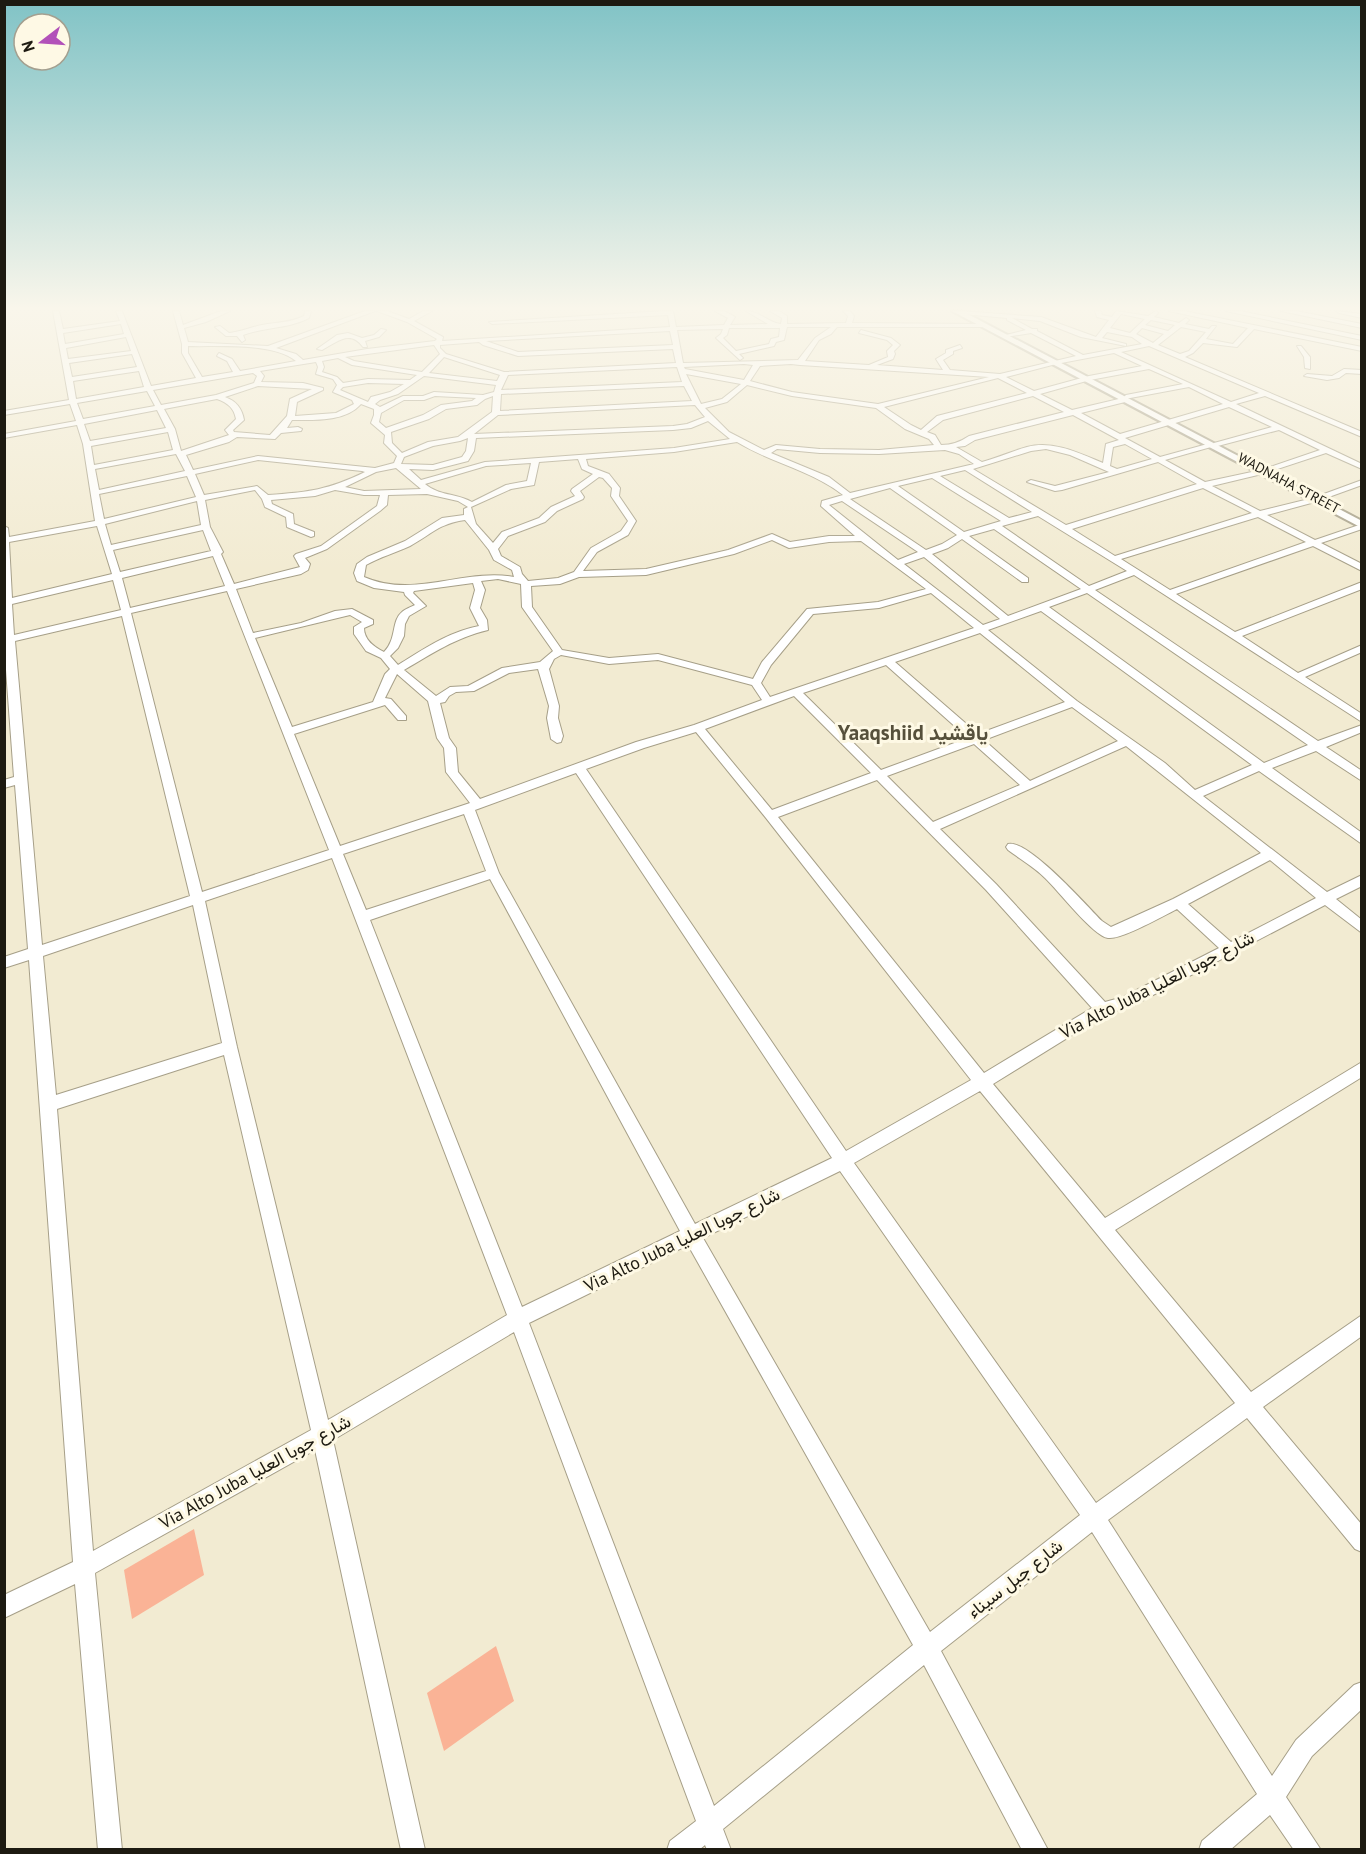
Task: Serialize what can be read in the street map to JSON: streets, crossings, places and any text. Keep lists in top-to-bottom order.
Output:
{
  "streets": {
    "street": ["Via Alto Juba شارع جوبا العليا", "شارع جبل سيناء"]
  },
  "districts": ["Yaaqshiid ياقشيد"],
  "north": "left"
}
